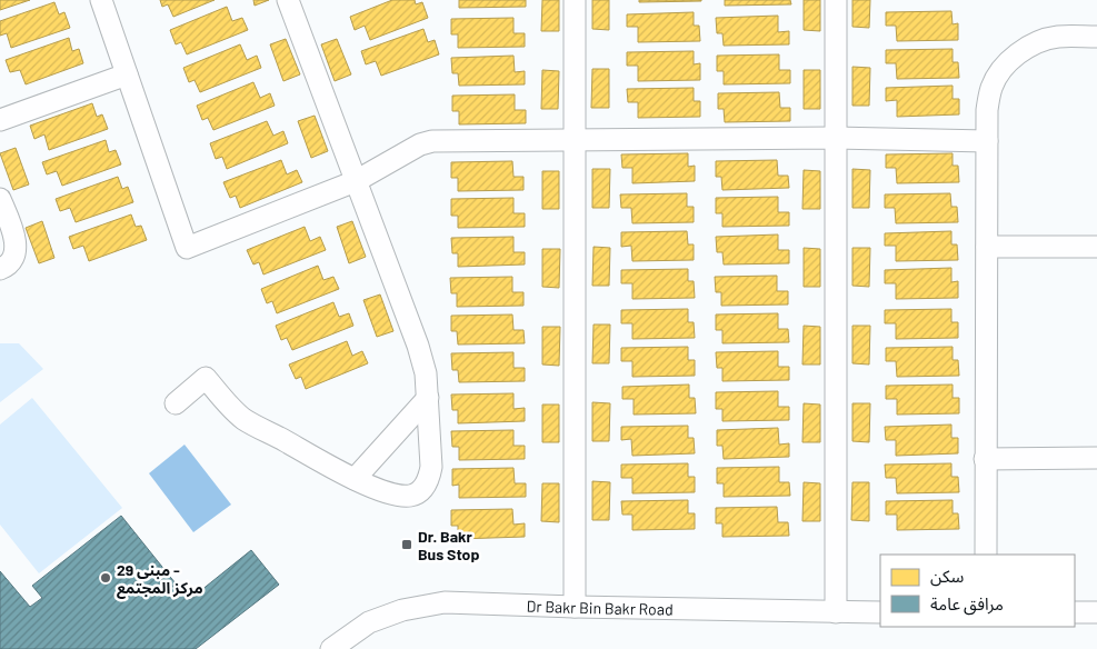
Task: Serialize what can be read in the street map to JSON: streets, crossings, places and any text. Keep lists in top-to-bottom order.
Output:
{
  "streets": {
    "street": ["Dr Bakr Bin Bakr Road"]
  },
  "places": {
    "transit": ["Dr. Bakr Bus Stop"],
    "other": ["مبنى 29 - مركز المجتمع"]
  },
  "legend": ["سكن", "مرافق عامة"]
}
